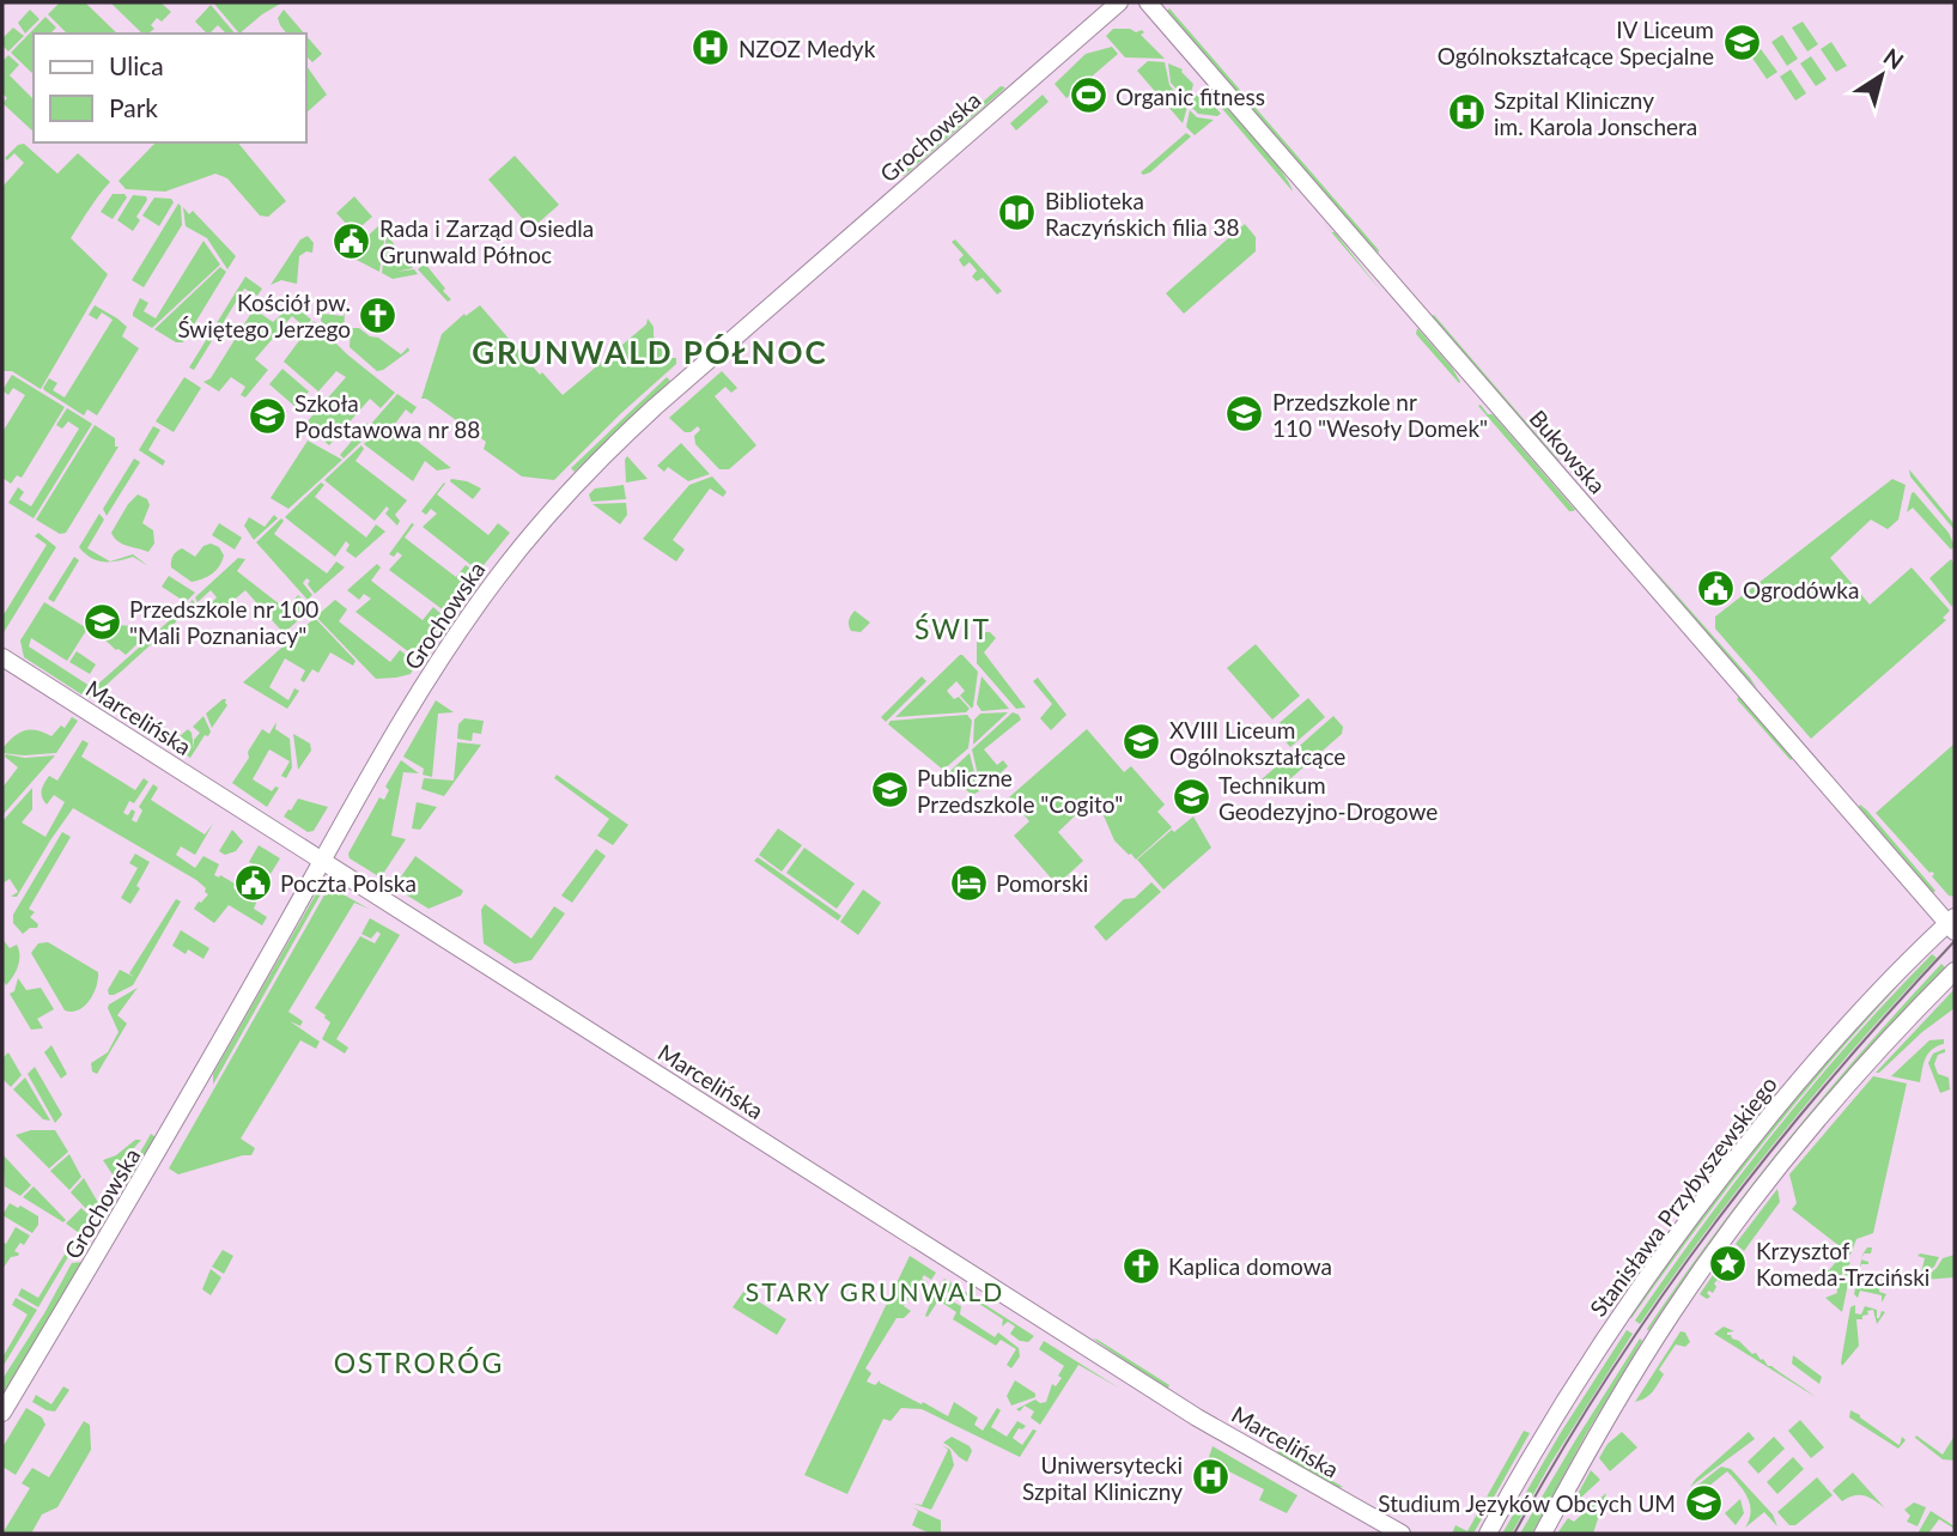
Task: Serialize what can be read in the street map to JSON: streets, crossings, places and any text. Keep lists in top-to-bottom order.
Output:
{
  "streets": {
    "street": [
      "Grochowska",
      "Bukowska",
      "Marcelińska",
      "Stanisława Przybyszewskiego"
    ]
  },
  "crossings": [
    ["Grochowska", "Marcelińska"],
    ["Bukowska", "Stanisława Przybyszewskiego"]
  ],
  "districts": [
    "GRUNWALD PÓŁNOC",
    "ŚWIT",
    "STARY GRUNWALD",
    "OSTRORÓG"
  ],
  "places": {
    "school or university": [
      "IV Liceum Ogólnokształcące Specjalne",
      "Przedszkole nr 110 \"Wesoły Domek\"",
      "Szkoła Podstawowa nr 88",
      "Przedszkole nr 100 \"Mali Poznaniacy\"",
      "XVIII Liceum Ogólnokształcące",
      "Publiczne Przedszkole \"Cogito\"",
      "Technikum Geodezyjno-Drogowe",
      "Studium Języków Obcych UM"
    ],
    "hospital": ["NZOZ Medyk", "Szpital Kliniczny im. Karola Jonschera", "Uniwersytecki Szpital Kliniczny"],
    "sports": ["Organic fitness"],
    "library": ["Biblioteka Raczyńskich filia 38"],
    "public building": ["Rada i Zarząd Osiedla Grunwald Północ", "Ogrodówka", "Poczta Polska"],
    "church": ["Kościół pw. Świętego Jerzego", "Kaplica domowa"],
    "hotel": ["Pomorski"],
    "place": ["Krzysztof Komeda-Trzciński"]
  },
  "legend": ["Ulica", "Park"],
  "north": "top right"
}
